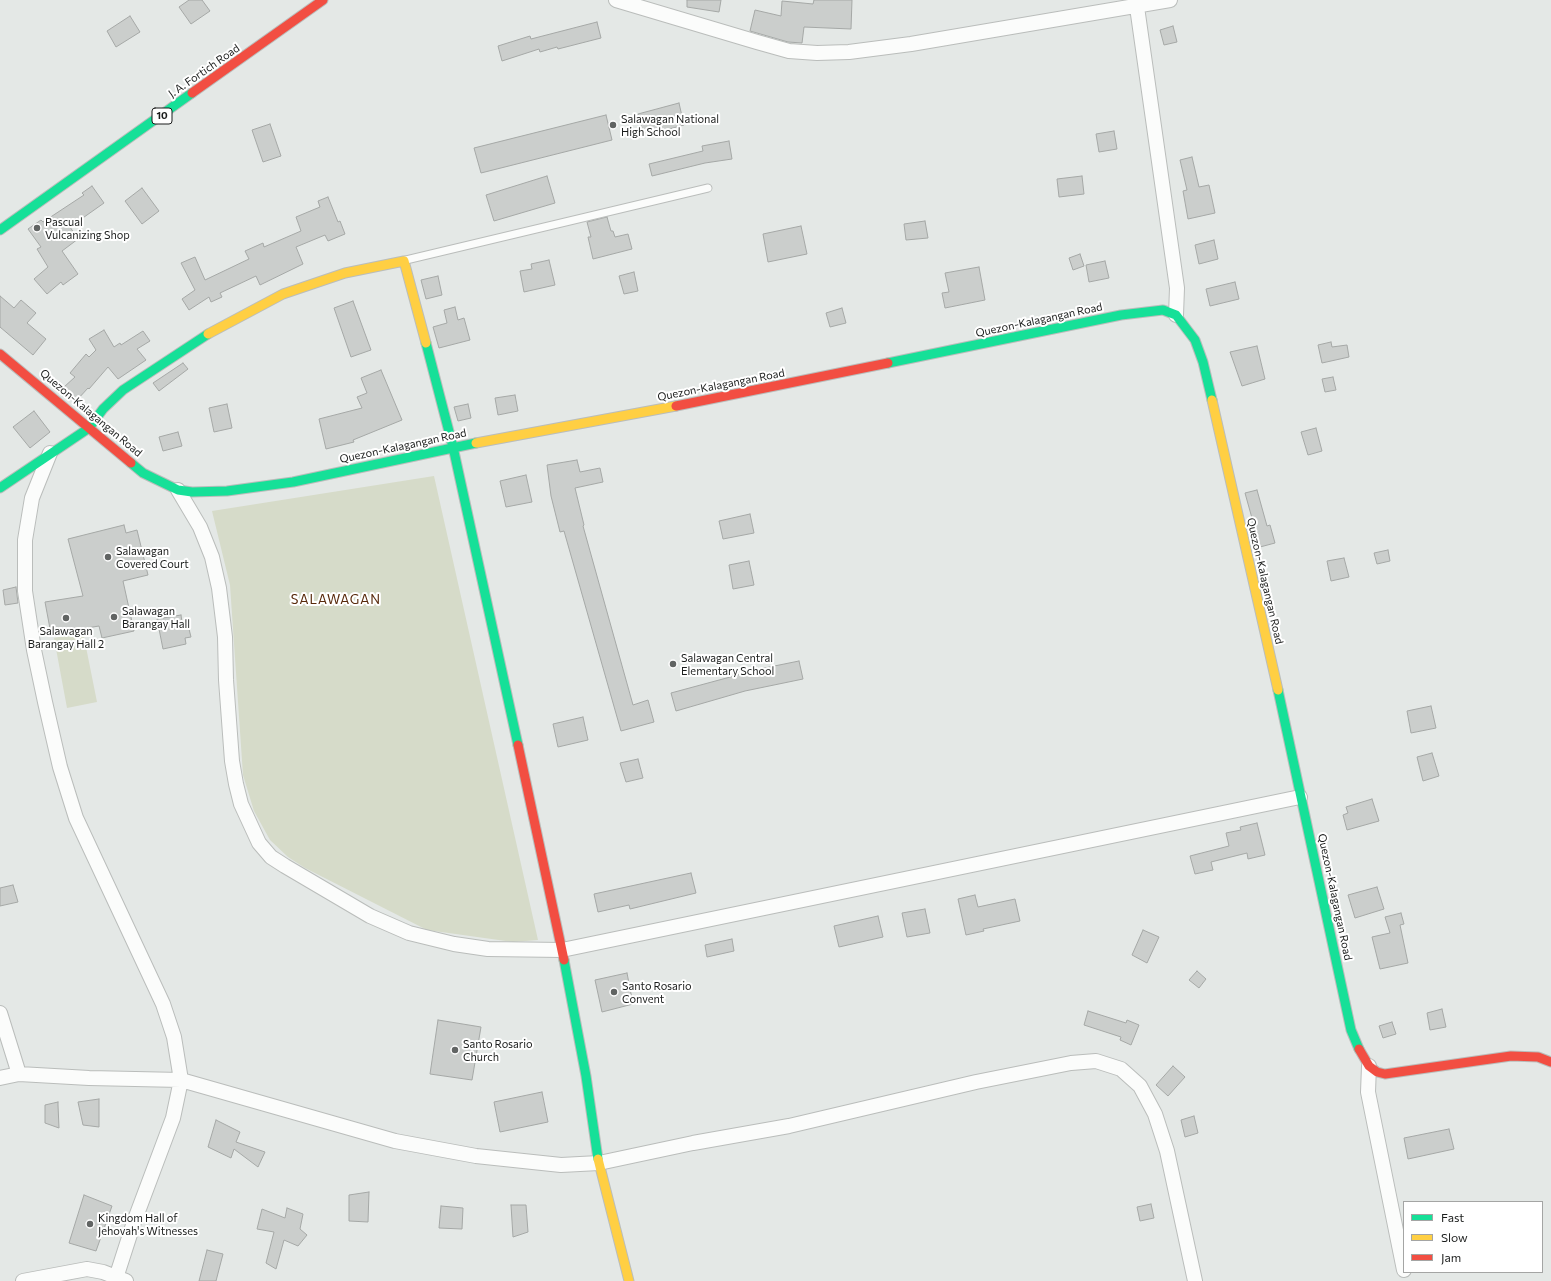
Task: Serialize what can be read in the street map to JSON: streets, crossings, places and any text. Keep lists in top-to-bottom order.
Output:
{
  "streets": {
    "main road": ["J. A. Fortich Road", "10", "Quezon-Kalagangan Road"]
  },
  "districts": ["SALAWAGAN"],
  "places": [
    "Salawagan National High School",
    "Pascual Vulcanizing Shop",
    "Salawagan Covered Court",
    "Salawagan Barangay Hall",
    "Salawagan Barangay Hall 2",
    "Salawagan Central Elementary School",
    "Santo Rosario Convent",
    "Santo Rosario Church",
    "Kingdom Hall of Jehovah's Witnesses"
  ],
  "legend": ["Fast", "Slow", "Jam"]
}
